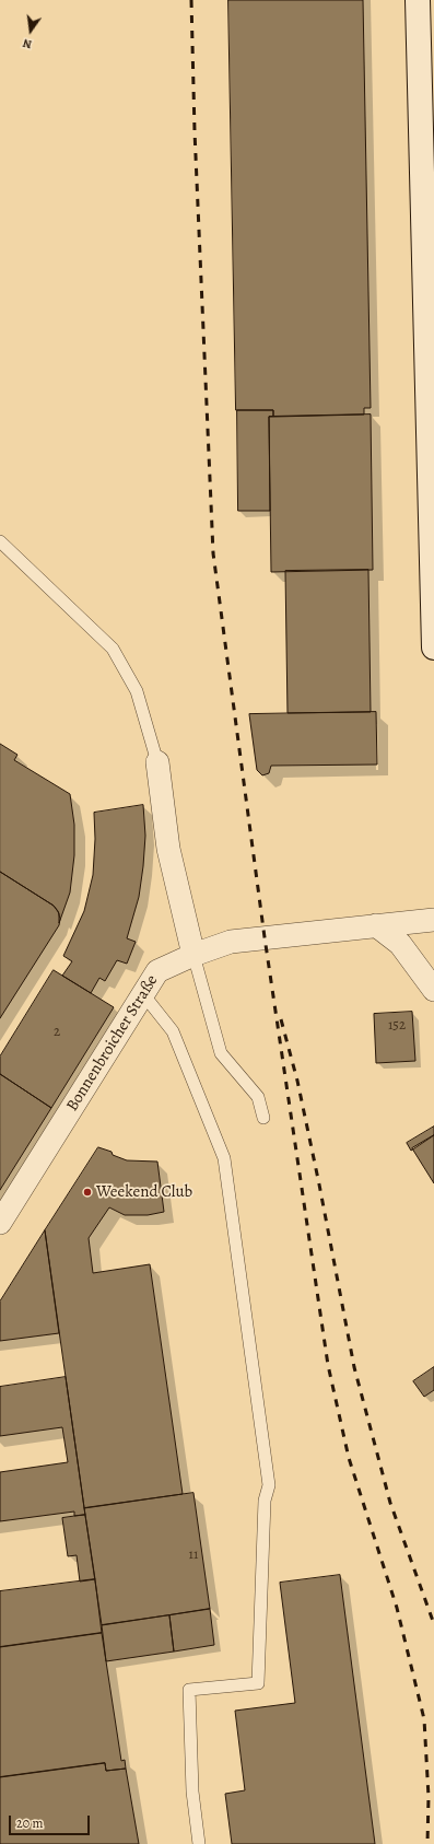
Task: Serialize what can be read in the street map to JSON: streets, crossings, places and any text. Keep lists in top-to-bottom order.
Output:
{
  "streets": {
    "street": ["Bonnenbroicher Straße"]
  },
  "places": ["Weekend Club"],
  "house_numbers": ["152", "2", "11"],
  "scale_bar": "20 m",
  "north": "bottom"
}
